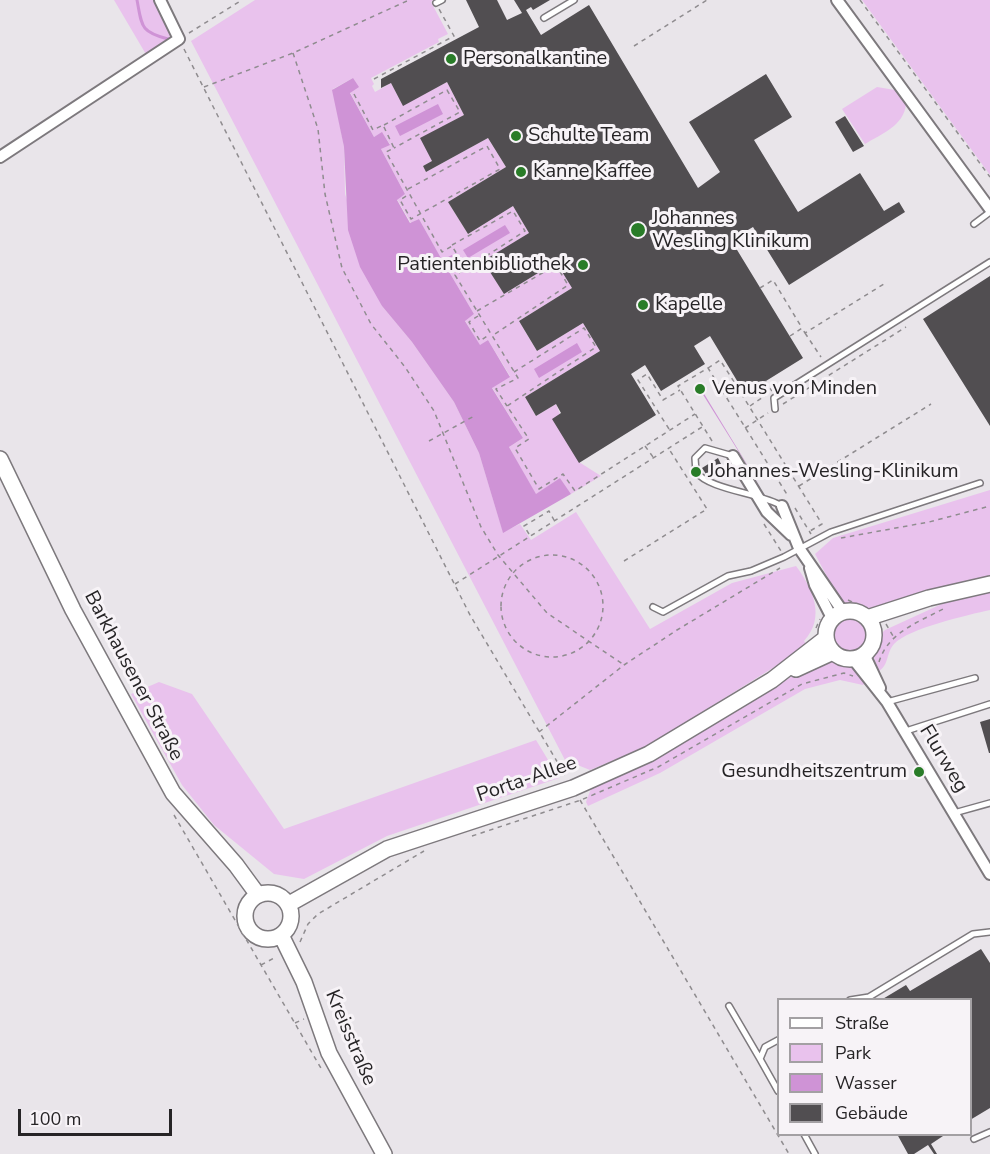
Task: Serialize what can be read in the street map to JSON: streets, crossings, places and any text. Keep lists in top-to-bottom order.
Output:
{
  "streets": {
    "main road": ["Barkhausener Straße", "Porta-Allee", "Kreisstraße"],
    "street": ["Flurweg"]
  },
  "crossings": [
    ["Barkhausener Straße", "Porta-Allee"],
    ["Barkhausener Straße", "Kreisstraße"],
    ["Flurweg", "Porta-Allee"],
    ["Porta-Allee", "Kreisstraße"]
  ],
  "places": [
    "Personalkantine",
    "Schulte Team",
    "Kanne Kaffee",
    "Johannes Wesling Klinikum",
    "Patientenbibliothek",
    "Kapelle",
    "Venus von Minden",
    "Johannes-Wesling-Klinikum",
    "Gesundheitszentrum"
  ],
  "legend": [
    "Straße",
    "Park",
    "Wasser",
    "Gebäude"
  ],
  "scale_bar": "100 m"
}
